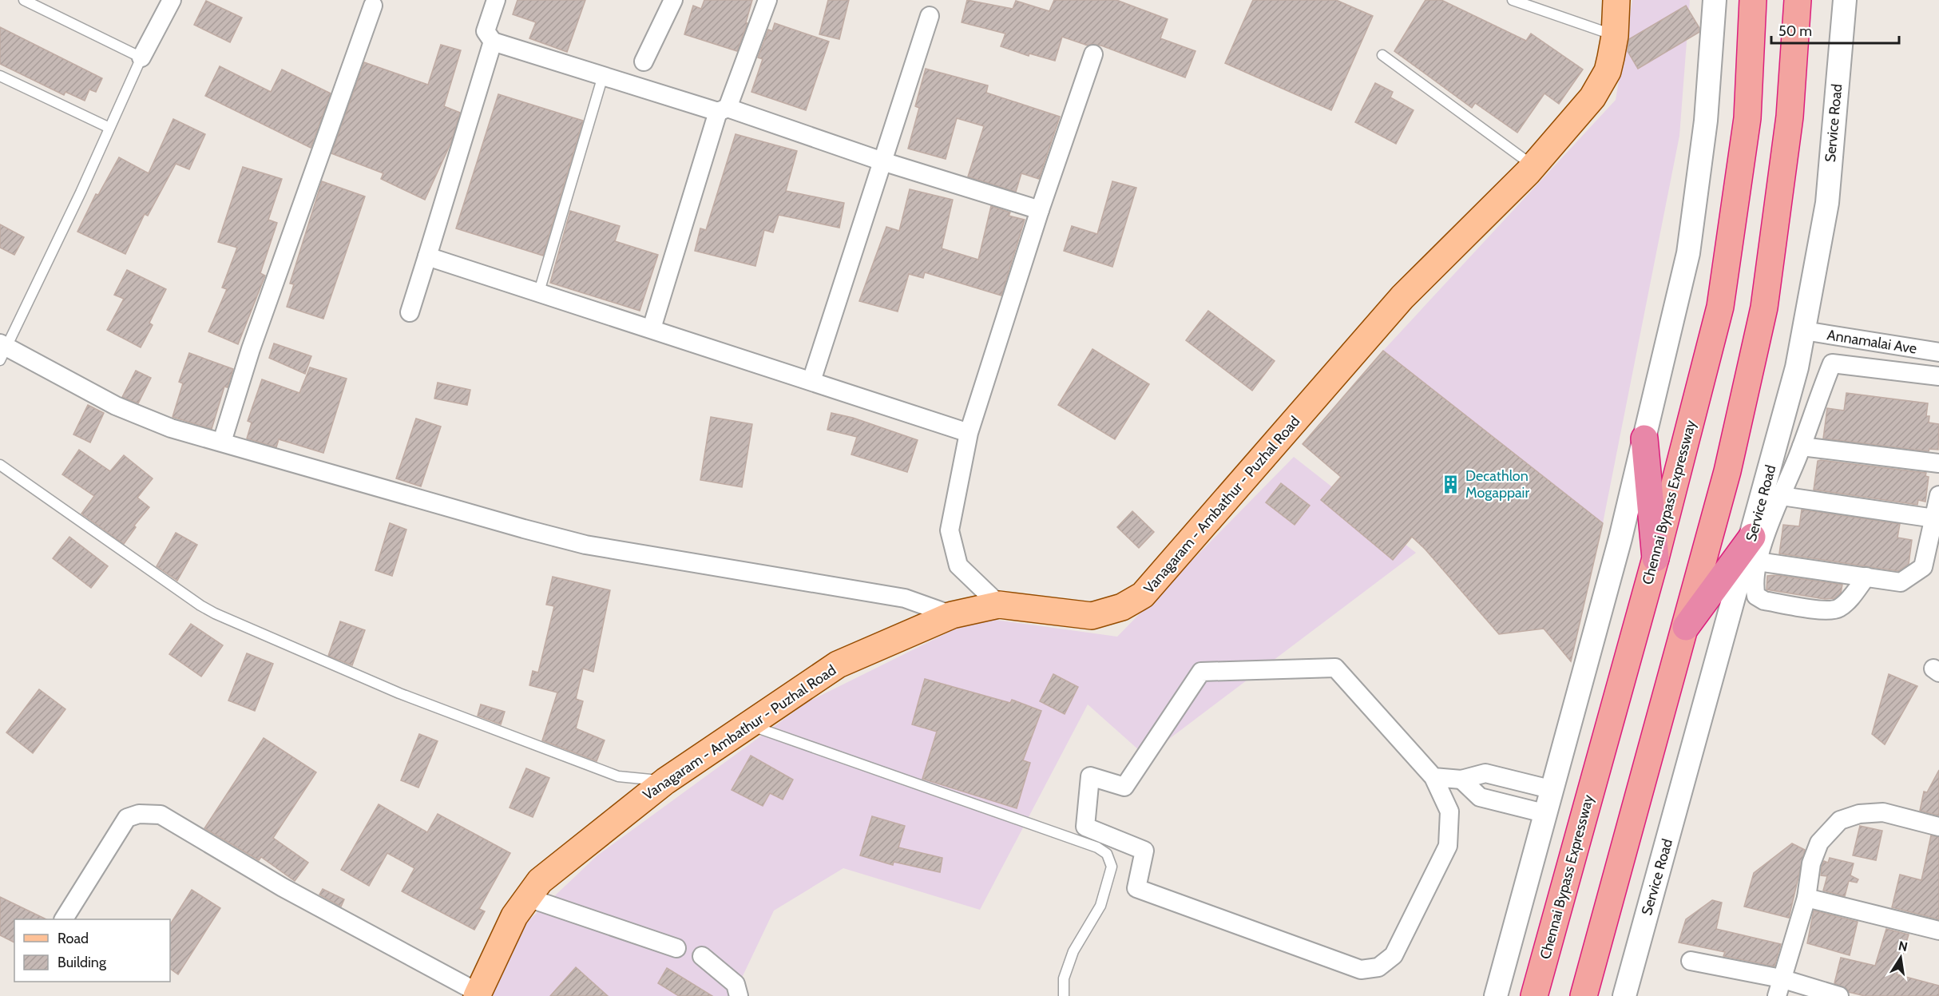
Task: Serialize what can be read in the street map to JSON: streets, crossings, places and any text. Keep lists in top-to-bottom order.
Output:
{
  "streets": {
    "highway": ["Chennai Bypass Expressway"],
    "main road": ["Vanagaram - Ambathur - Puzhal Road"],
    "street": ["Service Road", "Annamalai Ave"]
  },
  "crossings": [
    ["Service Road", "Annamalai Ave"]
  ],
  "places": {
    "building": ["Decathlon Mogappair"]
  },
  "legend": ["Road", "Building"],
  "scale_bar": "50 m",
  "north": "top"
}
